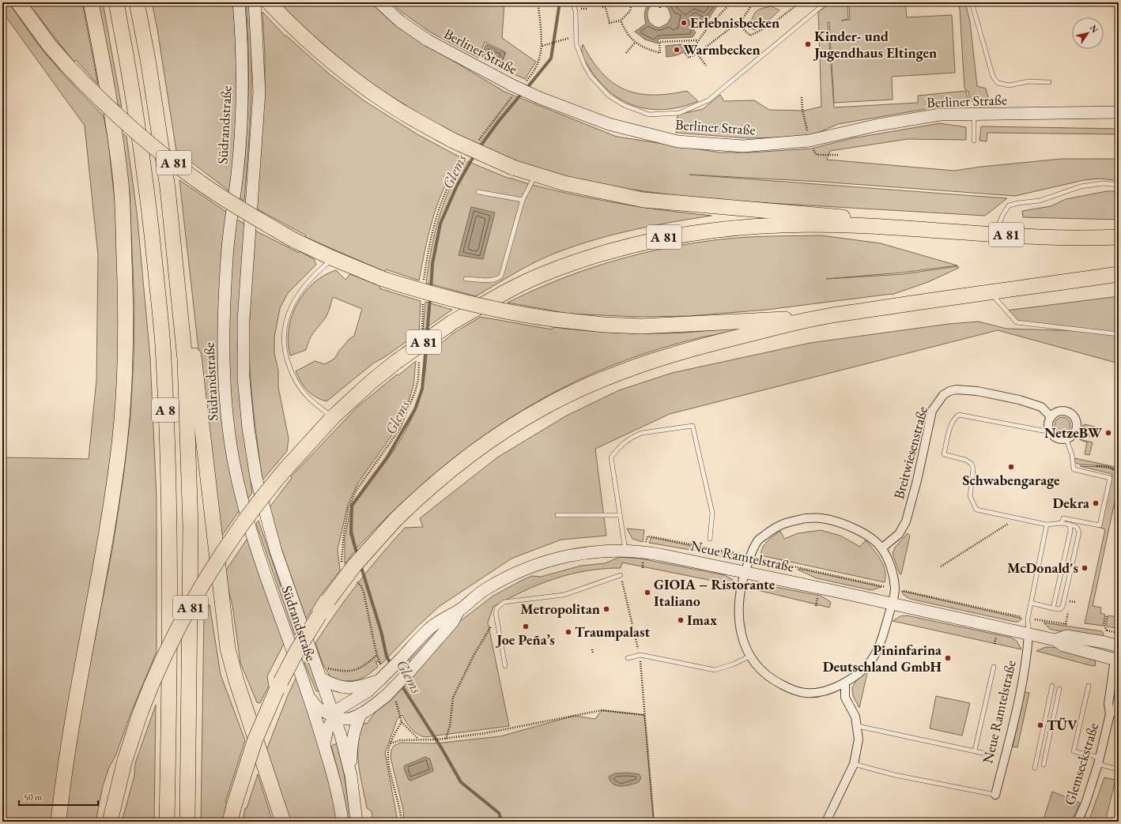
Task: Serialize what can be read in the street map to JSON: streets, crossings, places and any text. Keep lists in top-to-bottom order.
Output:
{
  "streets": {
    "highway": ["A 81", "A 8"],
    "main road": ["Berliner Straße", "Südrandstraße", "Neue Ramtelstraße"],
    "street": ["Breitwiesenstraße", "Glemseckstraße"]
  },
  "crossings": [
    ["Südrandstraße", "Neue Ramtelstraße"],
    ["Neue Ramtelstraße", "Glemseckstraße"]
  ],
  "water": ["Glems"],
  "places": [
    "Erlebnisbecken",
    "Kinder- und Jugendhaus Eltingen",
    "Warmbecken",
    "NetzeBW",
    "Schwabengarage",
    "Dekra",
    "McDonald's",
    "GIOIA – Ristorante Italiano",
    "Metropolitan",
    "Imax",
    "Joe Peña’s",
    "Traumpalast",
    "Pininfarina Deutschland GmbH",
    "TÜV"
  ],
  "scale_bar": "50 m",
  "north": "top right"
}
